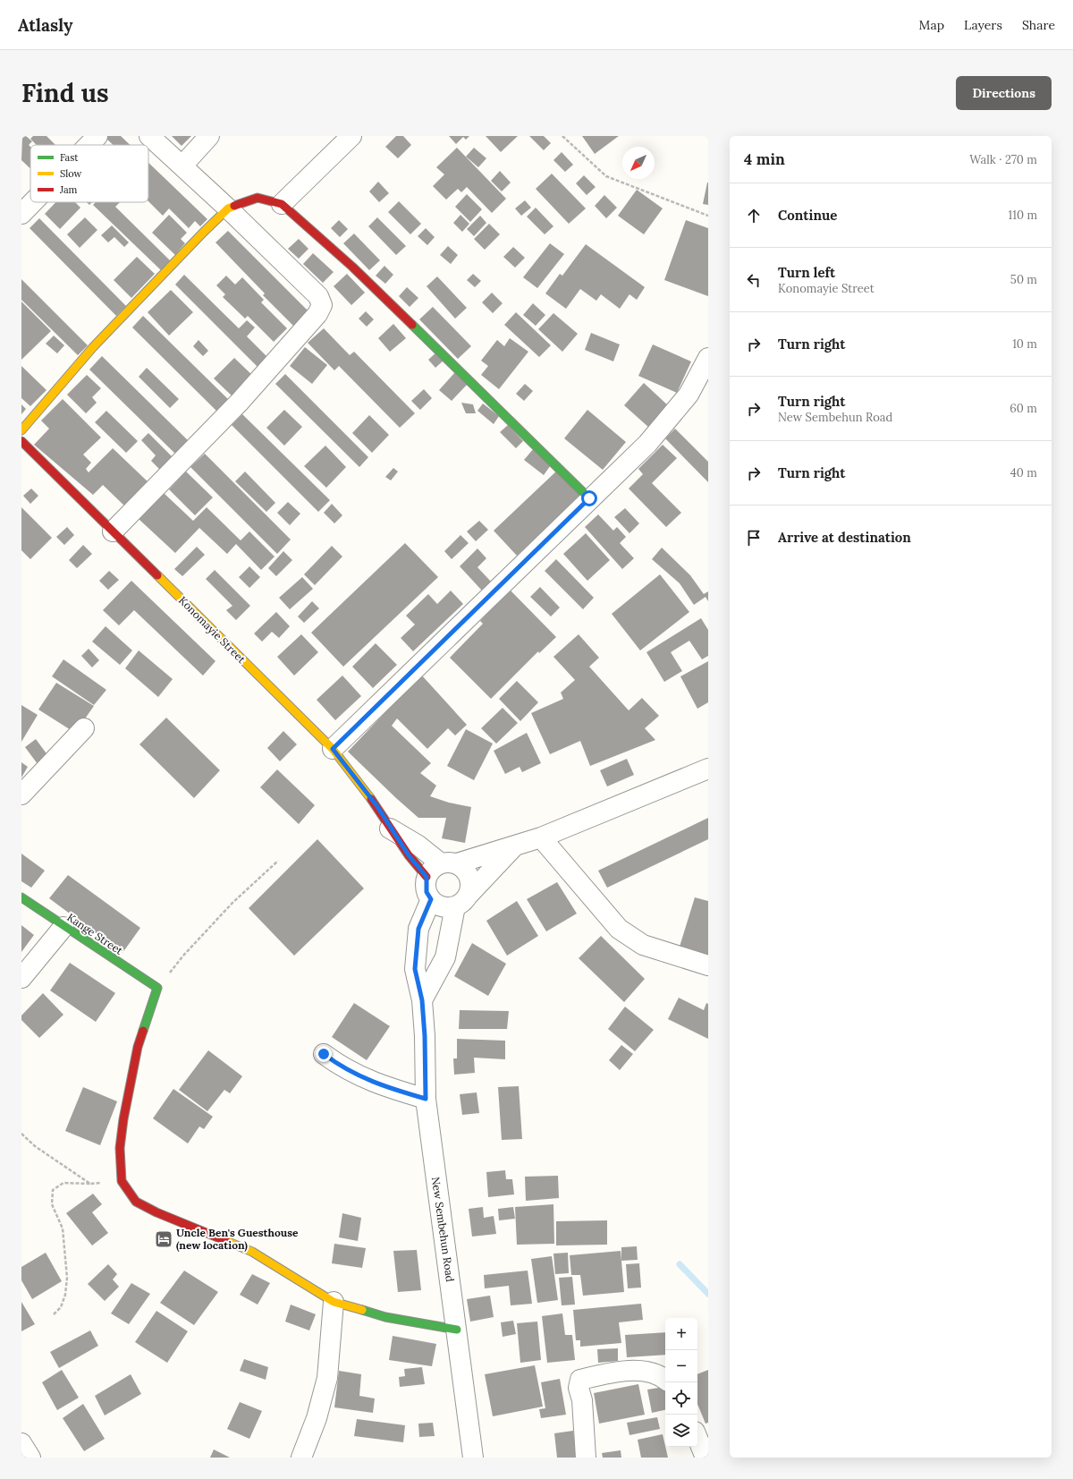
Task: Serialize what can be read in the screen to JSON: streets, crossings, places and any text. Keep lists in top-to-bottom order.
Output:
{
  "streets": {
    "street": ["Konomayie Street", "Kange Street", "New Sembehun Road"]
  },
  "crossings": [
    ["Konomayie Street", "New Sembehun Road"]
  ],
  "places": {
    "hotel": ["Uncle Ben's Guesthouse (new location)"]
  },
  "legend": ["Fast", "Slow", "Jam"],
  "north": "bottom left",
  "page": {
    "header": "Atlasly",
    "nav": ["Map", "Layers", "Share"],
    "buttons": "Directions",
    "title": "Find us",
    "heading": ["4 min", "Walk · 270 m"],
    "list": [
      ["Continue", "110 m"],
      ["Turn left", "Konomayie Street", "50 m"],
      ["Turn right", "10 m"],
      ["Turn right", "New Sembehun Road", "60 m"],
      ["Turn right", "40 m"],
      "Arrive at destination"
    ],
    "map_buttons": ["+", "−"]
  }
}
